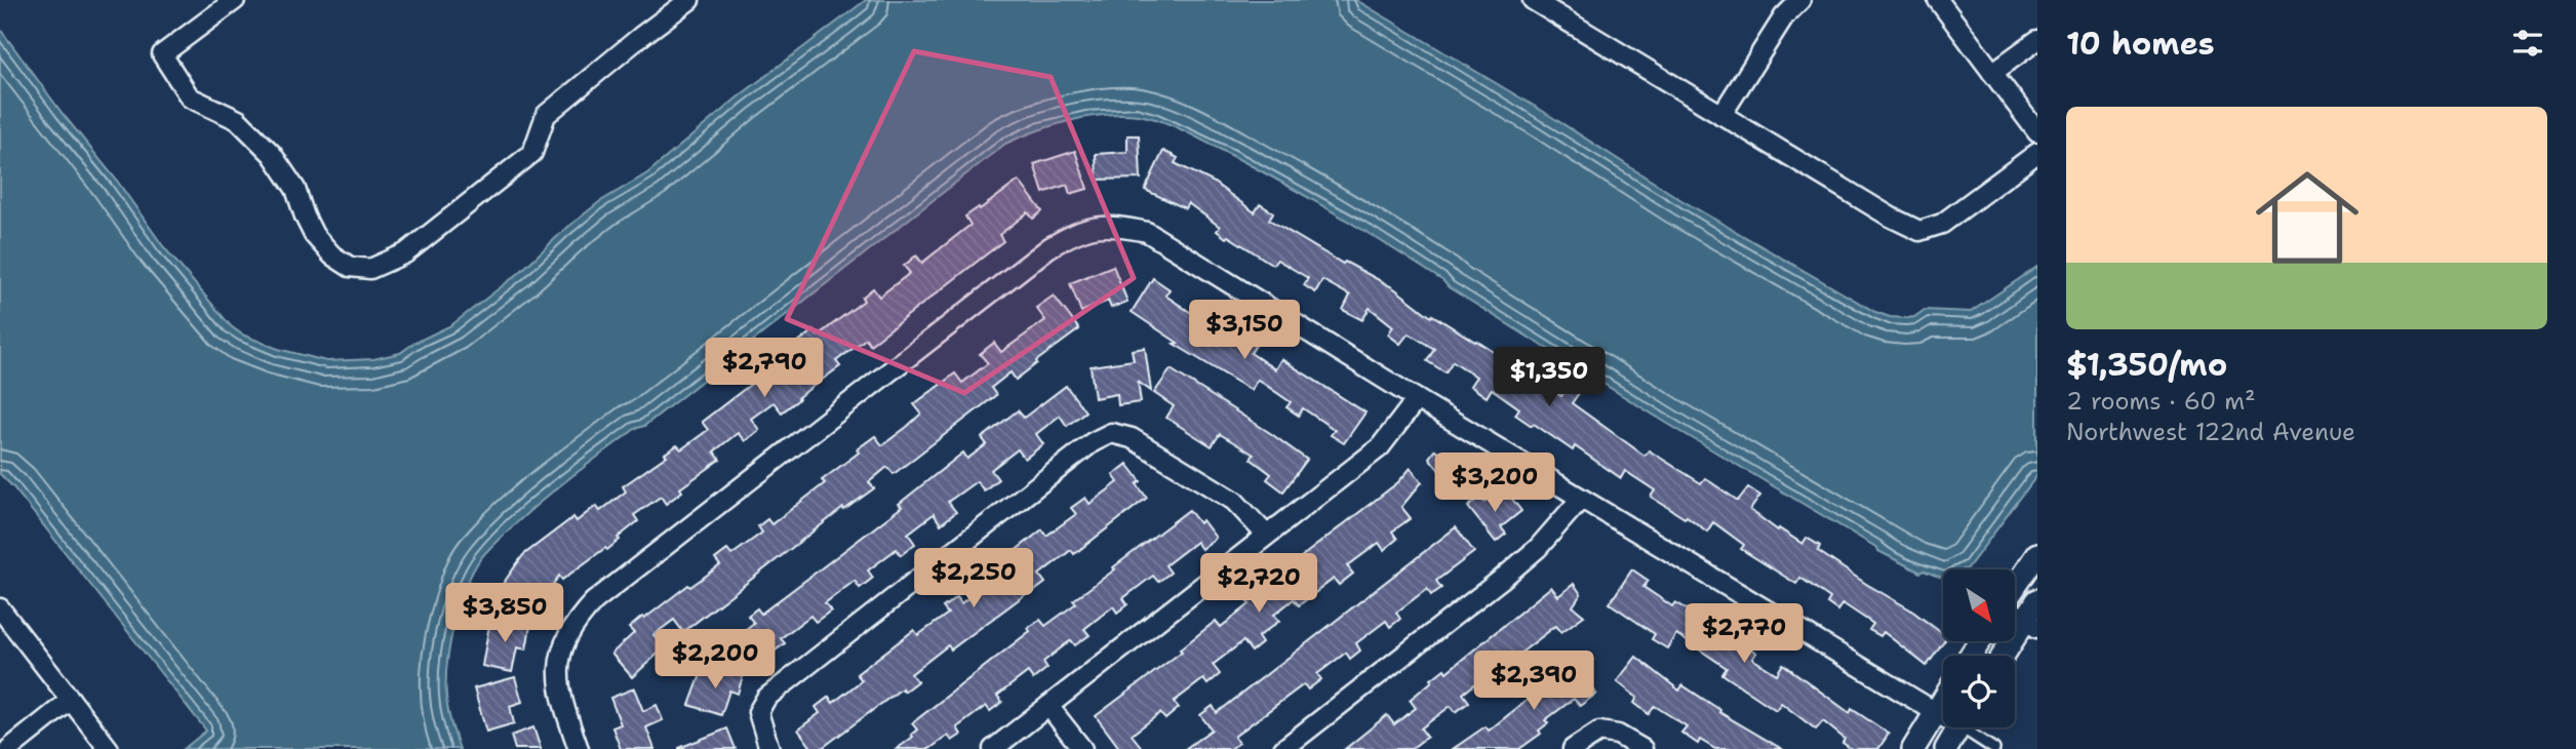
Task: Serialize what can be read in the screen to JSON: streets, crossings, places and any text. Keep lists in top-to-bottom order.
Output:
{
  "north": "bottom right",
  "page": {
    "heading": "10 homes",
    "list": [
      {
        "name": "$1,350/mo",
        "note": "2 rooms · 60 m² · Northwest 122nd Avenue"
      }
    ],
    "price": [
      "$3,150",
      "$2,790",
      "$1,350",
      "$3,200",
      "$2,250",
      "$2,720",
      "$3,850",
      "$2,770",
      "$2,200",
      "$2,390"
    ]
  }
}
